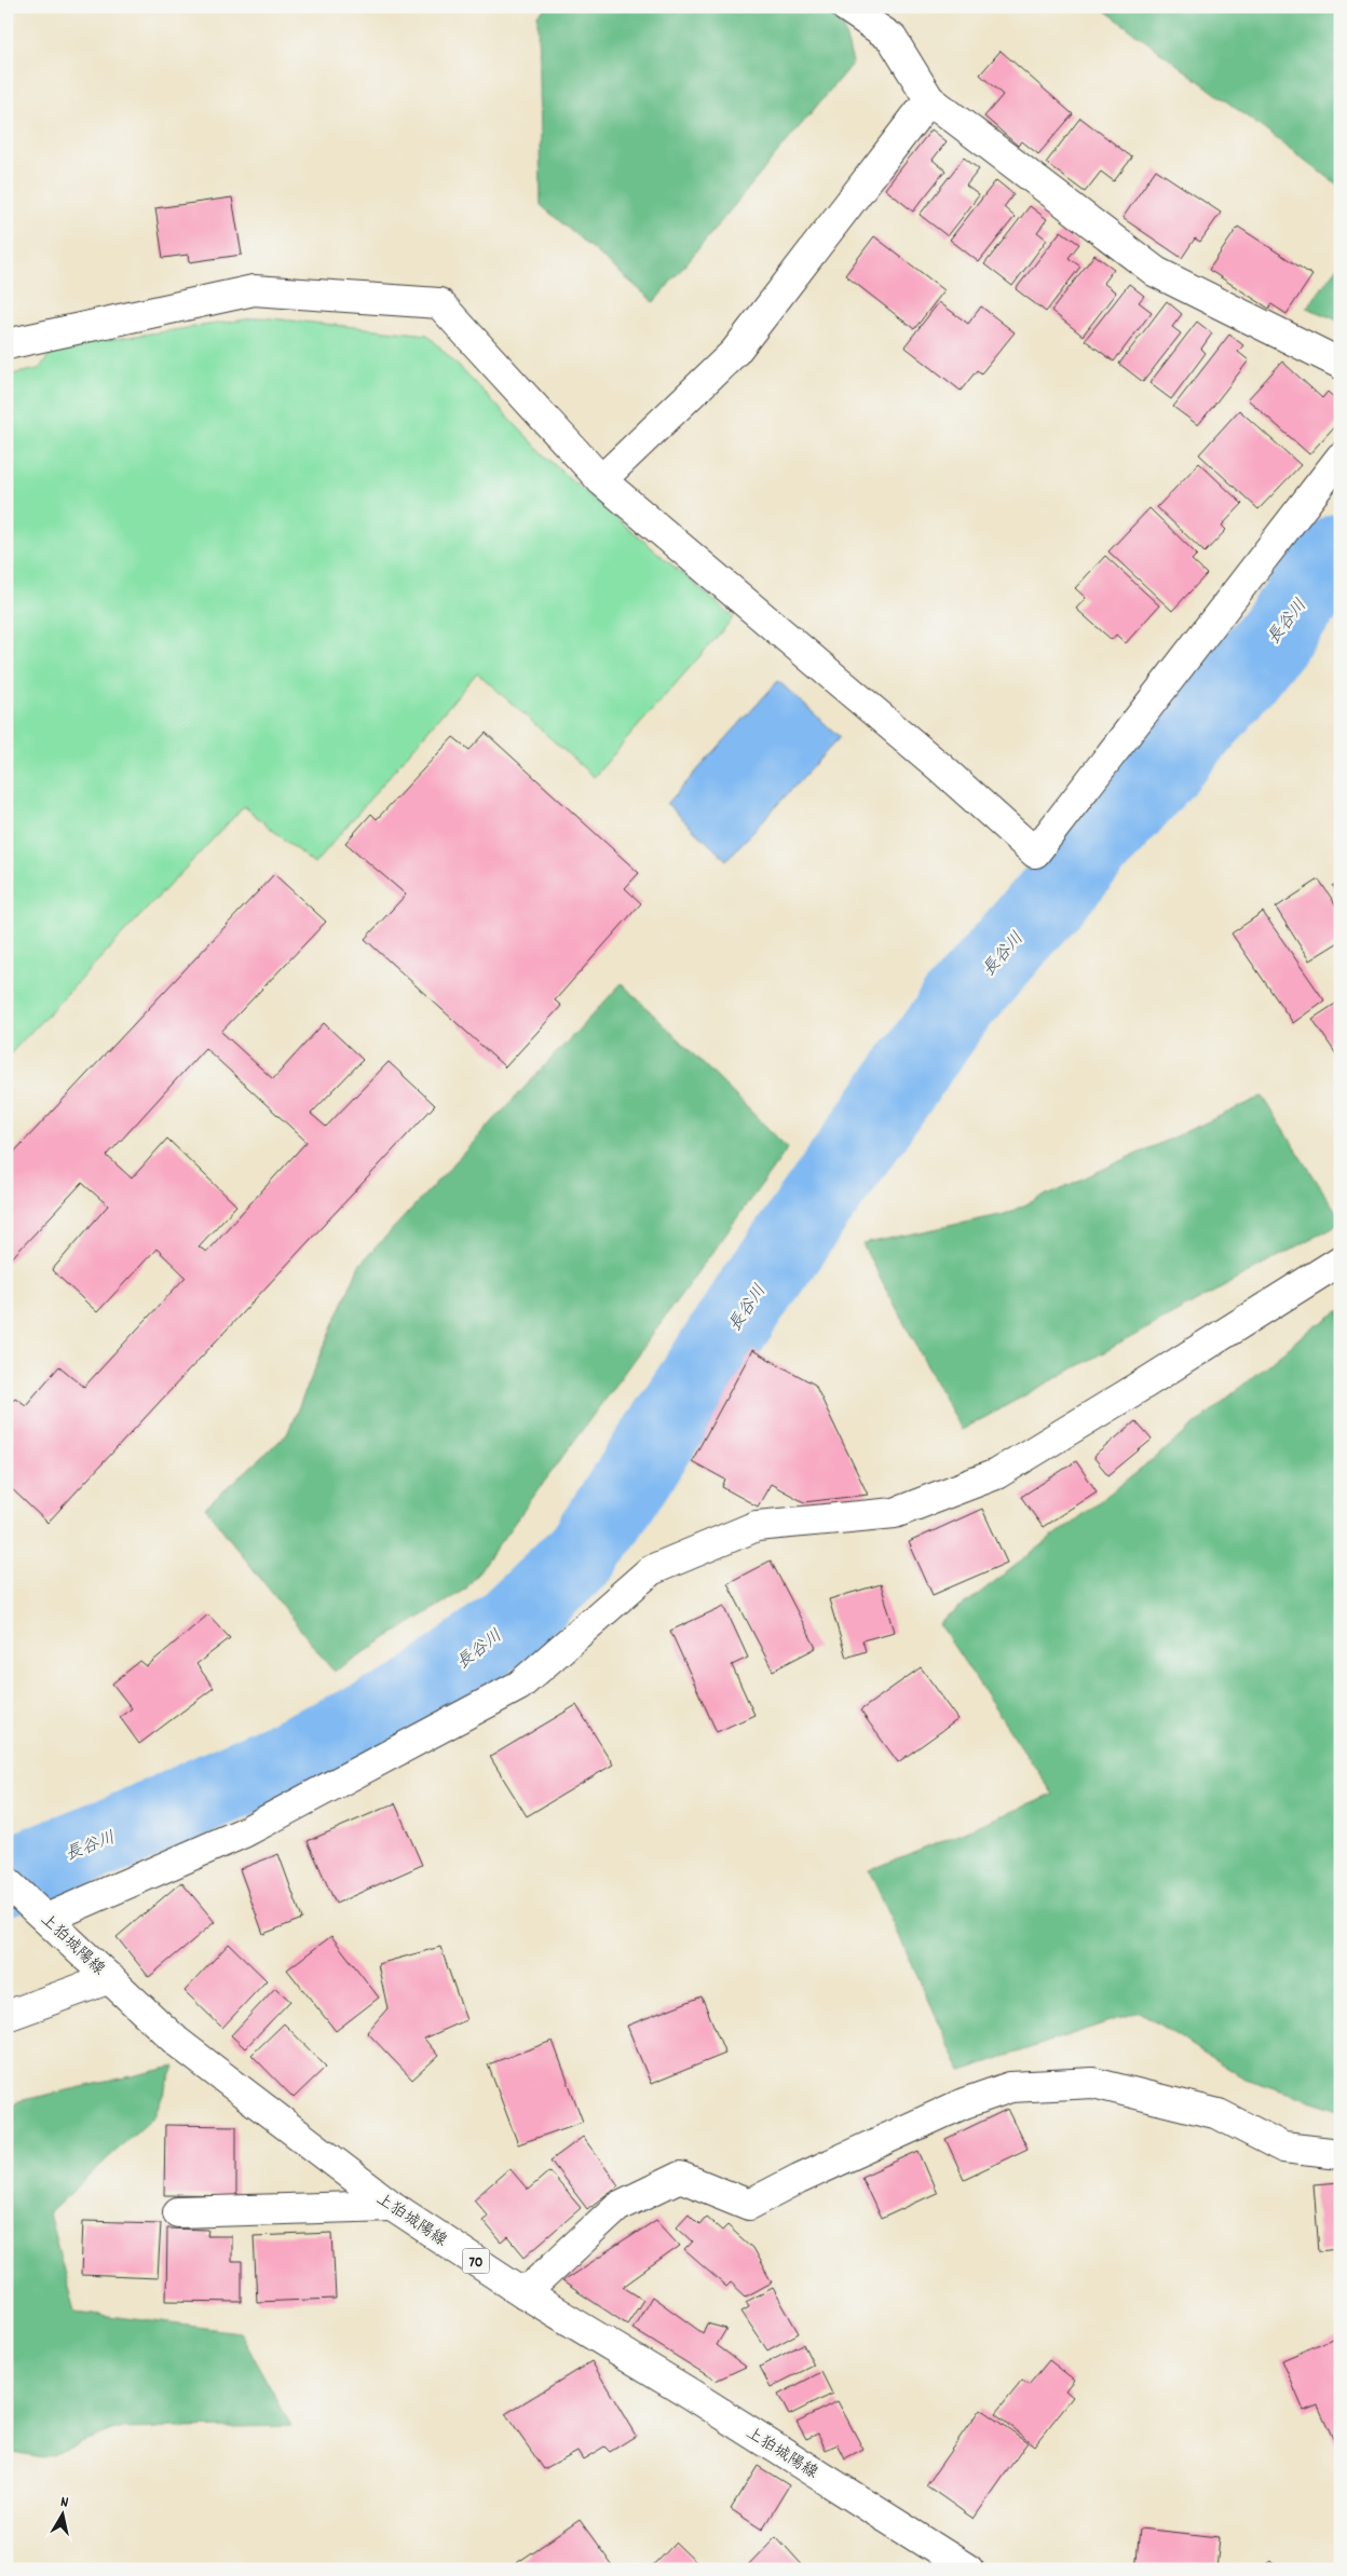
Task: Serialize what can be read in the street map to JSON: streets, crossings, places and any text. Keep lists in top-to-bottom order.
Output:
{
  "streets": {
    "street": ["上狛城陽線", "70"]
  },
  "water": ["長谷川"],
  "north": "top"
}
